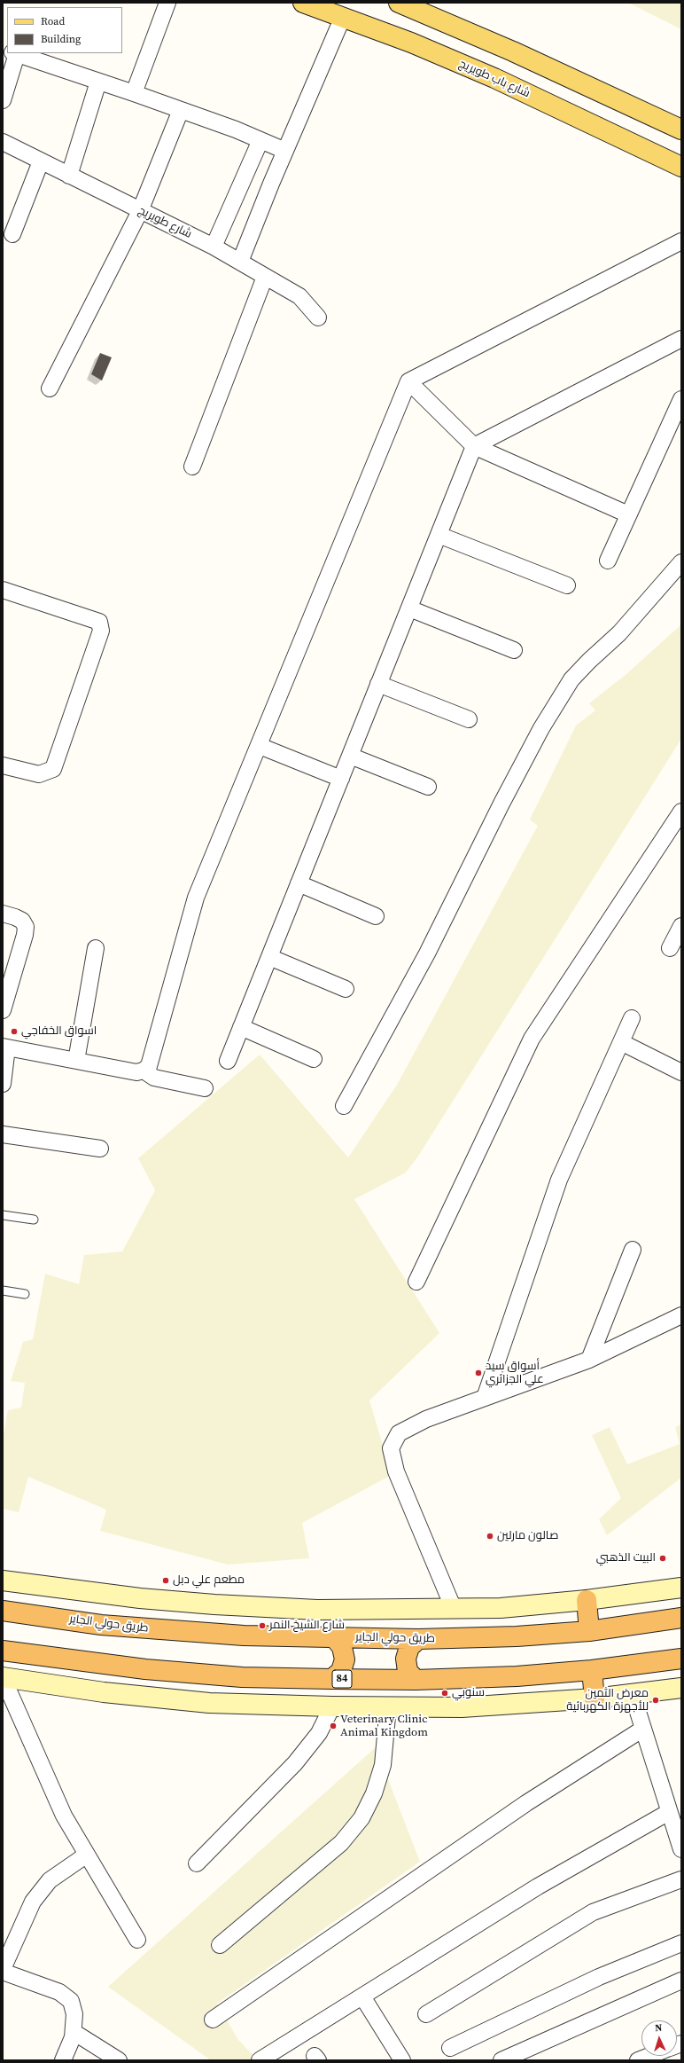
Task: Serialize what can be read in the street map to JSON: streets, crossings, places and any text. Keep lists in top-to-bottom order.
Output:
{
  "streets": {
    "highway": ["طريق حولي الجاير", "84"],
    "main road": ["شارع باب طويريج"],
    "street": ["شارع طويريج"]
  },
  "places": [
    "اسواق الخفاجي",
    "أسواق سيد علي الجزائري",
    "صالون مارلين",
    "البيت الذهبي",
    "مطعم علي دبل",
    "شارع الشيخ النمر",
    "سنوبي",
    "معرض الثمين للأجهزة الكهربائية",
    "Veterinary Clinic Animal Kingdom"
  ],
  "legend": ["Road", "Building"],
  "north": "top"
}
